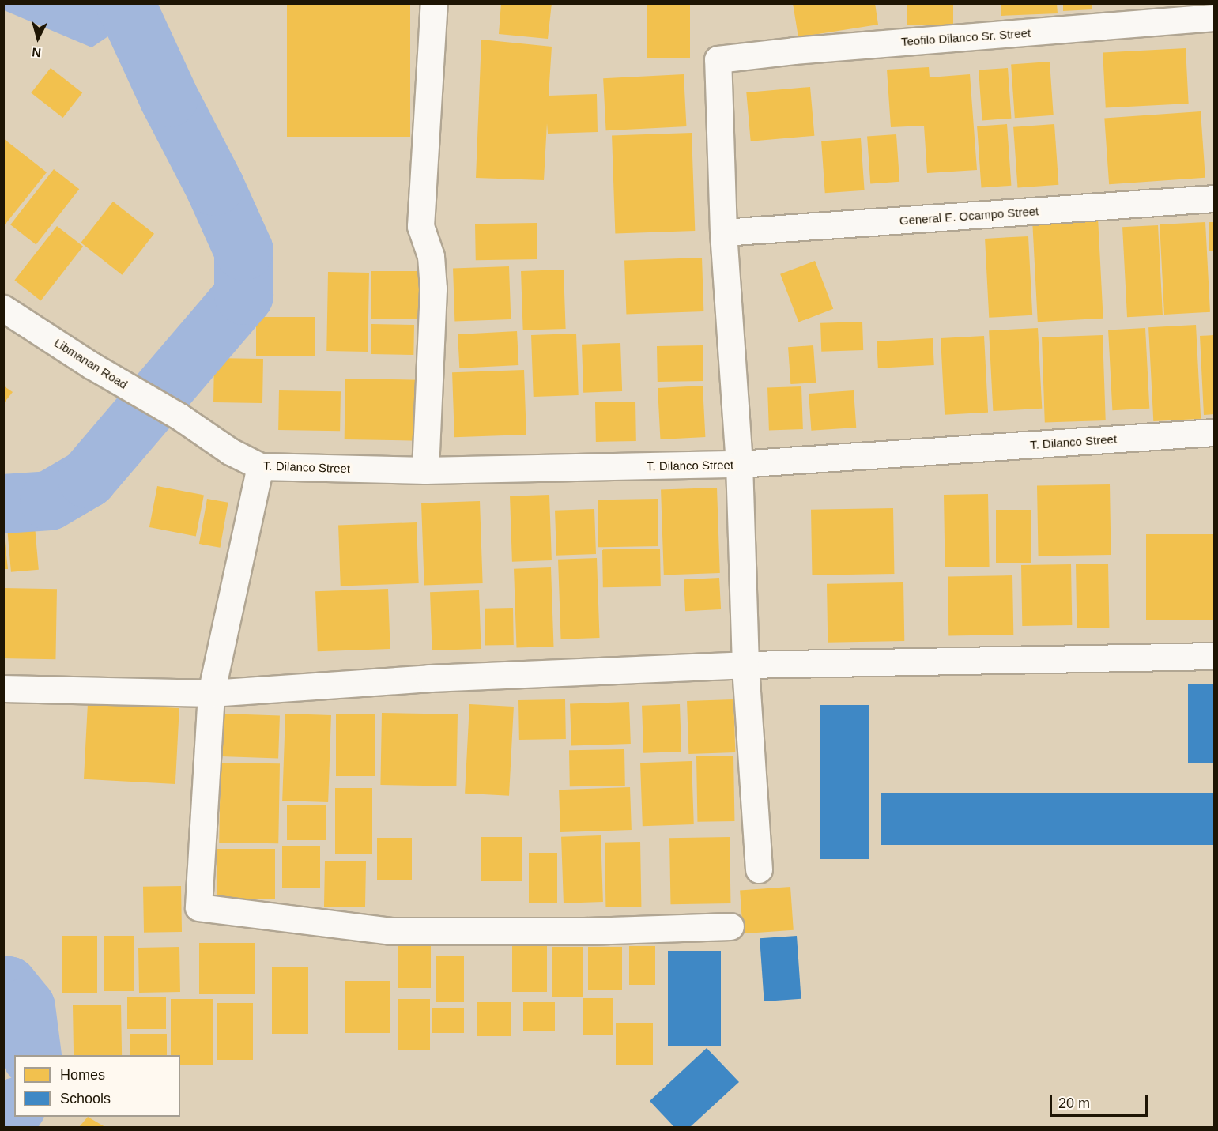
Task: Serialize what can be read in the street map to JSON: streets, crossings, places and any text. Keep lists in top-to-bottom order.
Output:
{
  "streets": {
    "street": [
      "Teofilo Dilanco Sr. Street",
      "General E. Ocampo Street",
      "Libmanan Road",
      "T. Dilanco Street"
    ]
  },
  "crossings": [
    ["Teofilo Dilanco Sr. Street", "General E. Ocampo Street"],
    ["Libmanan Road", "T. Dilanco Street"]
  ],
  "legend": ["Homes", "Schools"],
  "scale_bar": "20 m",
  "north": "bottom"
}
